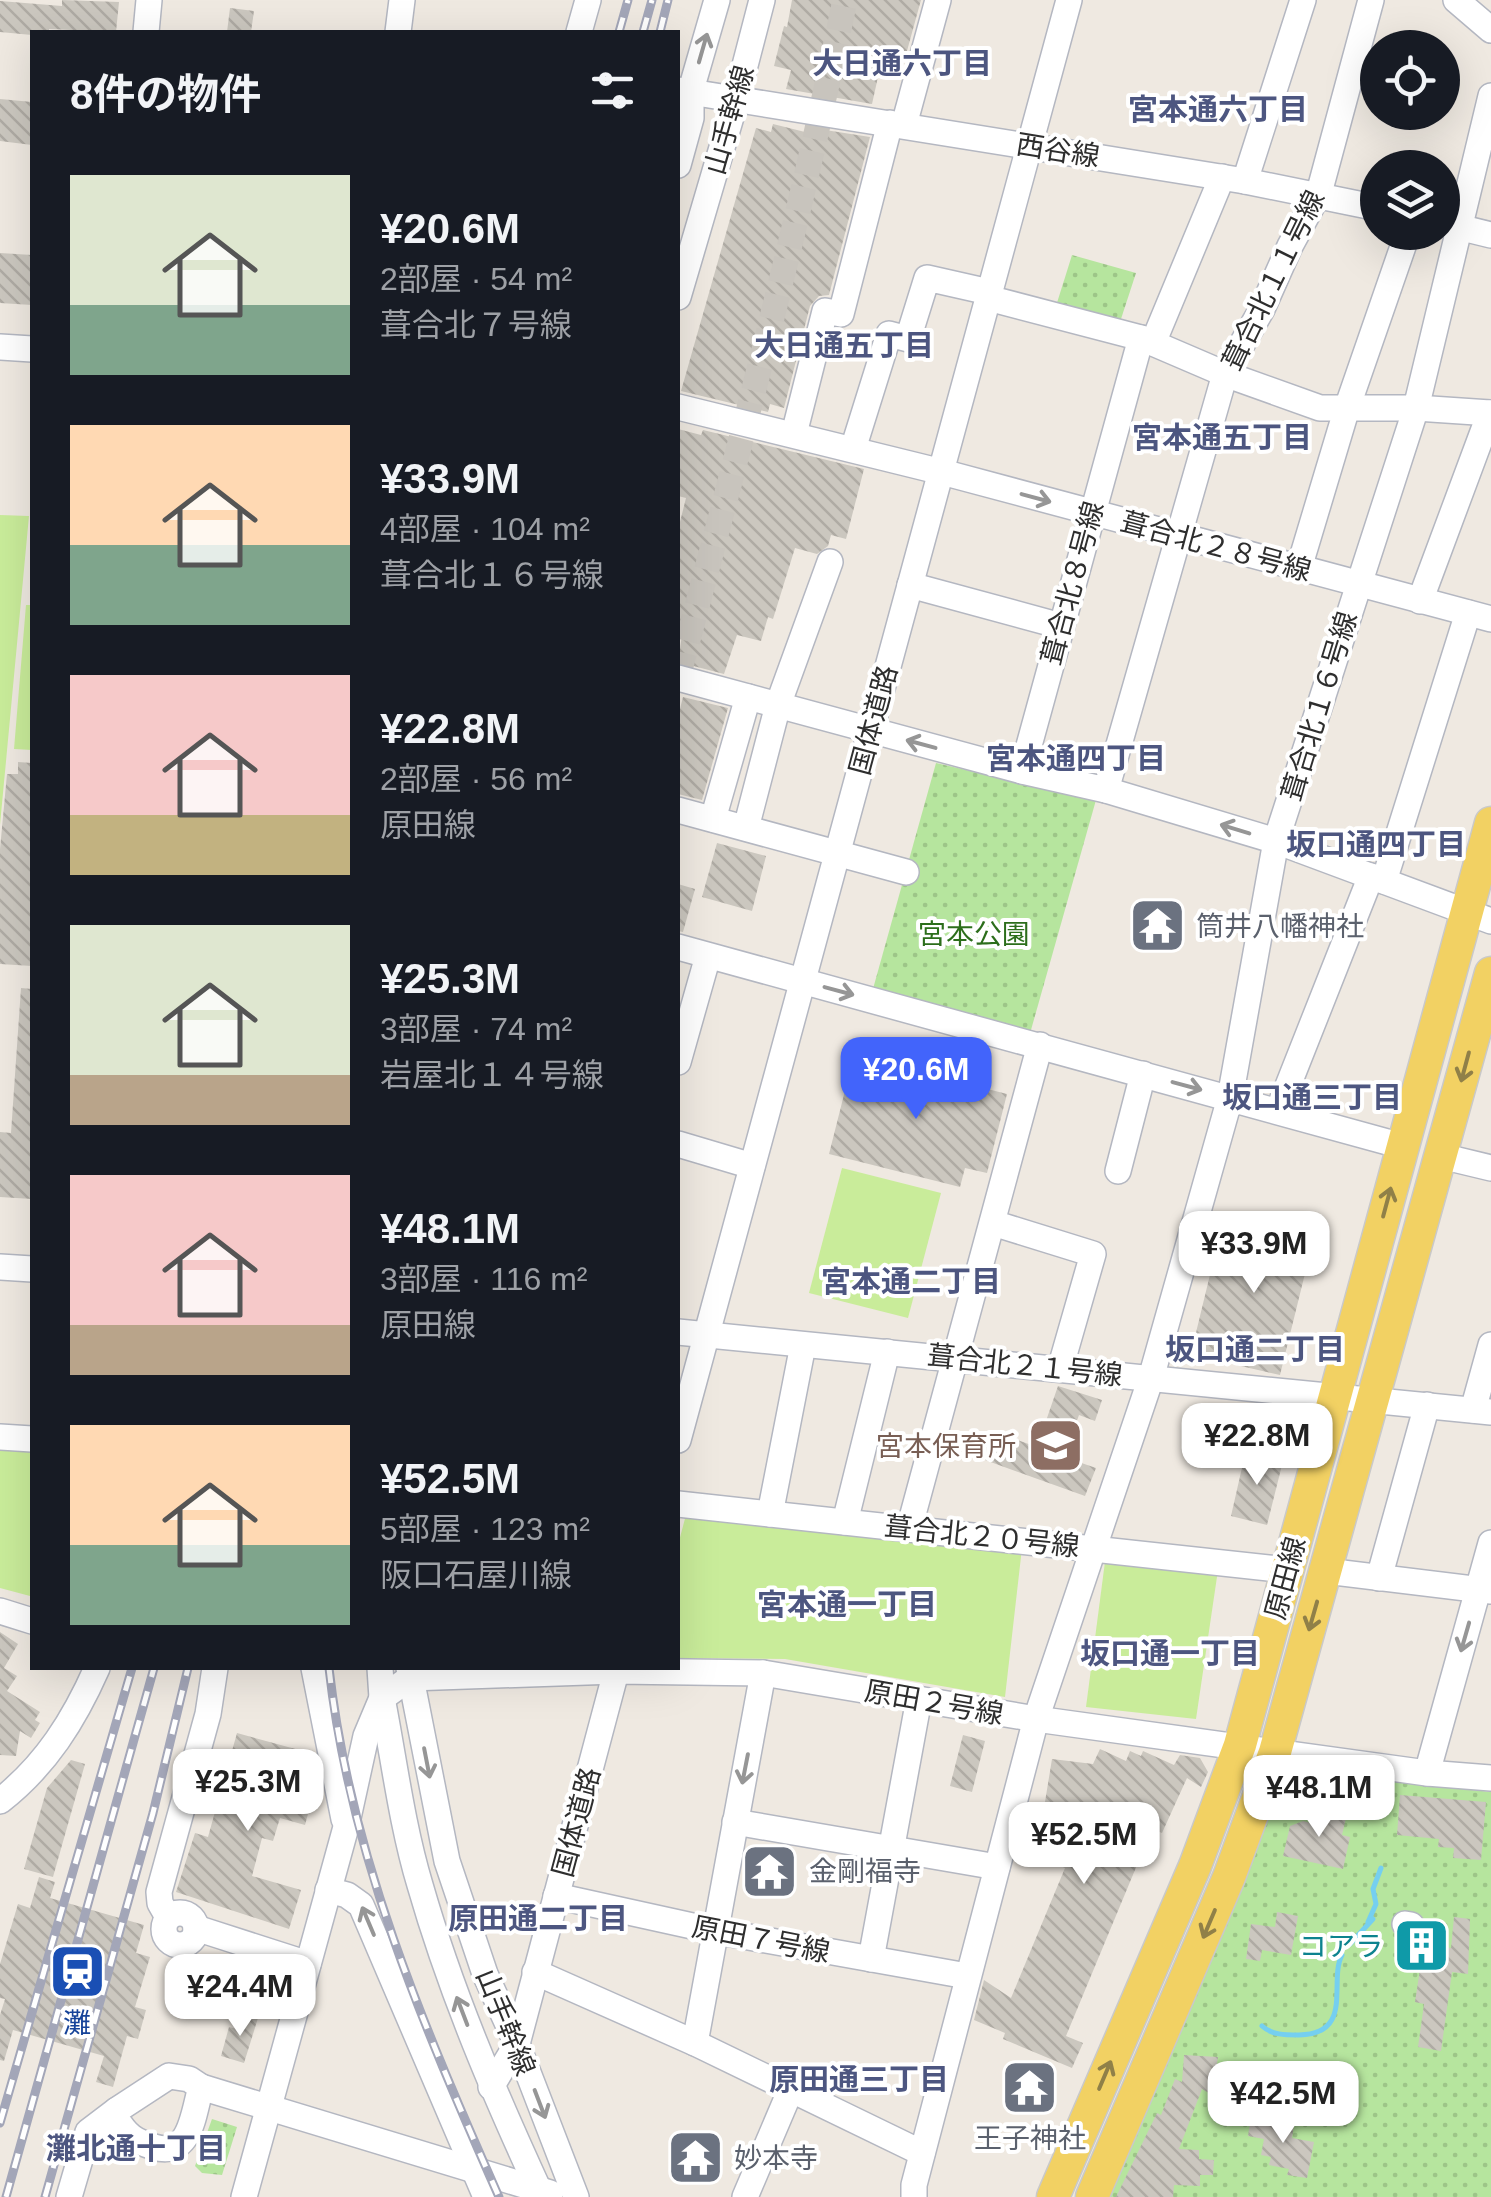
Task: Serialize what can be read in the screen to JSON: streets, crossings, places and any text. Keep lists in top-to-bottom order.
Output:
{
  "streets": {
    "main road": ["原田線"],
    "street": [
      "山手幹線",
      "西谷線",
      "葺合北１１号線",
      "葺合北２８号線",
      "葺合北８号線",
      "葺合北１６号線",
      "国体道路",
      "葺合北２１号線",
      "葺合北２０号線",
      "原田２号線",
      "原田７号線"
    ]
  },
  "crossings": [
    ["山手幹線", "西谷線"],
    ["山手幹線", "国体道路"],
    ["山手幹線", "原田２号線"],
    ["西谷線", "葺合北１１号線"],
    ["西谷線", "葺合北８号線"],
    ["西谷線", "国体道路"],
    ["葺合北１１号線", "葺合北２８号線"],
    ["葺合北２８号線", "葺合北８号線"],
    ["葺合北２８号線", "葺合北１６号線"],
    ["葺合北２８号線", "国体道路"],
    ["葺合北１６号線", "葺合北２１号線"],
    ["葺合北１６号線", "葺合北２０号線"],
    ["葺合北１６号線", "原田２号線"],
    ["葺合北１６号線", "原田７号線"],
    ["国体道路", "葺合北２１号線"],
    ["国体道路", "原田２号線"],
    ["国体道路", "原田７号線"],
    ["葺合北２１号線", "原田線"],
    ["葺合北２０号線", "原田線"],
    ["原田線", "原田２号線"]
  ],
  "districts": [
    "大日通六丁目",
    "宮本通六丁目",
    "大日通五丁目",
    "宮本通五丁目",
    "宮本通四丁目",
    "坂口通四丁目",
    "坂口通三丁目",
    "宮本通二丁目",
    "坂口通二丁目",
    "宮本通一丁目",
    "坂口通一丁目",
    "原田通二丁目",
    "原田通三丁目",
    "灘北通十丁目"
  ],
  "parks": ["宮本公園"],
  "places": {
    "temple": [
      "筒井八幡神社",
      "金剛福寺",
      "王子神社",
      "妙本寺"
    ],
    "school or university": ["宮本保育所"],
    "building": ["コアラ"],
    "station": ["灘"]
  },
  "page": {
    "heading": "8件の物件",
    "list": [
      {
        "name": "¥20.6M",
        "note": "2部屋 · 54 m² · 葺合北７号線"
      },
      {
        "name": "¥33.9M",
        "note": "4部屋 · 104 m² · 葺合北１６号線"
      },
      {
        "name": "¥22.8M",
        "note": "2部屋 · 56 m² · 原田線"
      },
      {
        "name": "¥25.3M",
        "note": "3部屋 · 74 m² · 岩屋北１４号線"
      },
      {
        "name": "¥48.1M",
        "note": "3部屋 · 116 m² · 原田線"
      },
      {
        "name": "¥52.5M",
        "note": "5部屋 · 123 m² · 阪口石屋川線"
      }
    ],
    "price": [
      "¥20.6M",
      "¥33.9M",
      "¥22.8M",
      "¥25.3M",
      "¥48.1M",
      "¥52.5M",
      "¥24.4M",
      "¥42.5M"
    ]
  }
}
